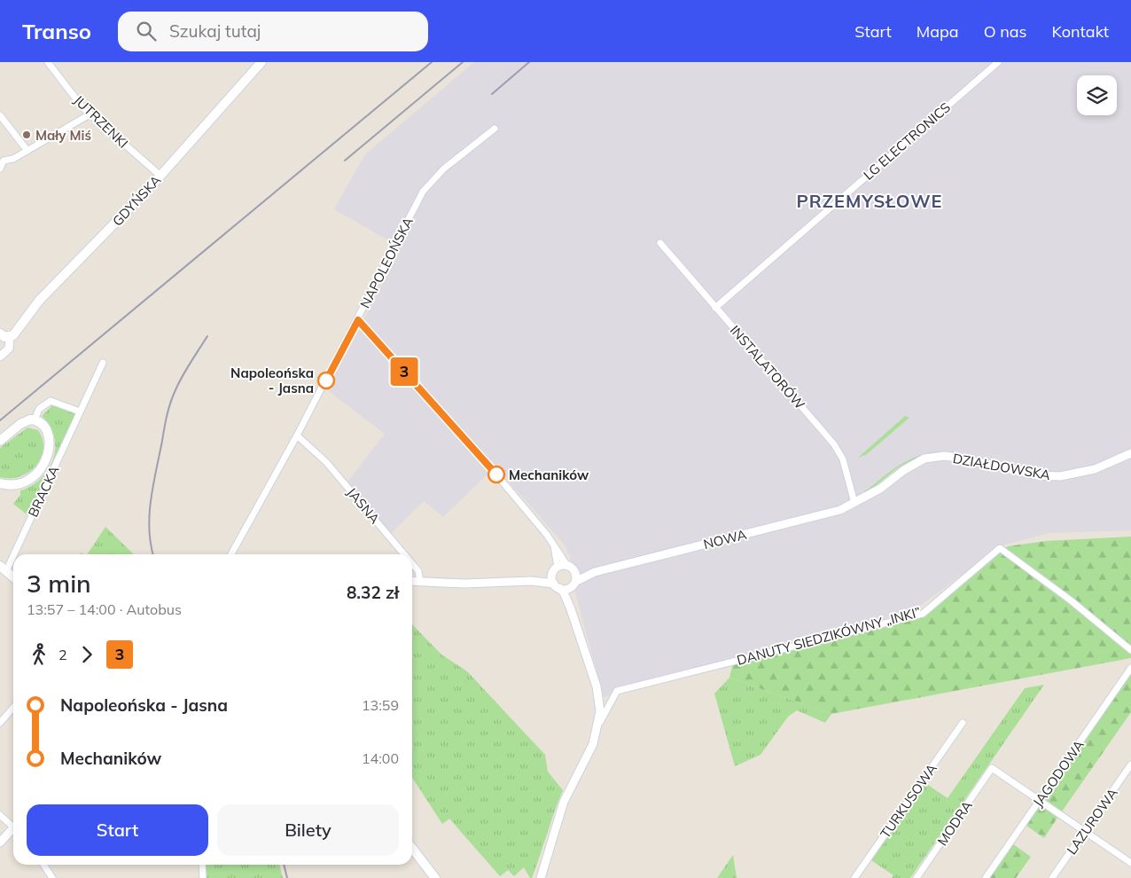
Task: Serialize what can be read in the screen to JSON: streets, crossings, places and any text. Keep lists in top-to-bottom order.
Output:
{
  "streets": {
    "main road": ["GDYŃSKA"],
    "street": [
      "JUTRZENKI",
      "LG ELECTRONICS",
      "NAPOLEOŃSKA",
      "INSTALATORÓW",
      "DZIAŁDOWSKA",
      "BRACKA",
      "JASNA",
      "NOWA",
      "DANUTY SIEDZIKÓWNY „INKI”",
      "JAGODOWA",
      "TURKUSOWA",
      "LAZUROWA",
      "MODRA"
    ]
  },
  "crossings": [
    ["JUTRZENKI", "GDYŃSKA"],
    ["LG ELECTRONICS", "INSTALATORÓW"],
    ["NAPOLEOŃSKA", "JASNA"],
    ["INSTALATORÓW", "DZIAŁDOWSKA"],
    ["INSTALATORÓW", "NOWA"],
    ["DZIAŁDOWSKA", "NOWA"],
    ["JAGODOWA", "MODRA"]
  ],
  "districts": ["PRZEMYSŁOWE"],
  "places": ["Mały Miś", "Napoleońska - Jasna", "Mechaników"],
  "lines": ["bus line 3"],
  "page": {
    "header": "Transo",
    "search": "Szukaj tutaj",
    "nav": [
      "Start",
      "Mapa",
      "O nas",
      "Kontakt"
    ],
    "on_map": "3",
    "heading": ["3 min", "13:57 – 14:00 · Autobus", "8.32 zł"],
    "legs": ["2", "3"],
    "list": [
      {
        "name": "Napoleońska - Jasna",
        "value": "13:59"
      },
      {
        "name": "Mechaników",
        "value": "14:00"
      }
    ],
    "buttons": ["Start", "Bilety"]
  }
}
